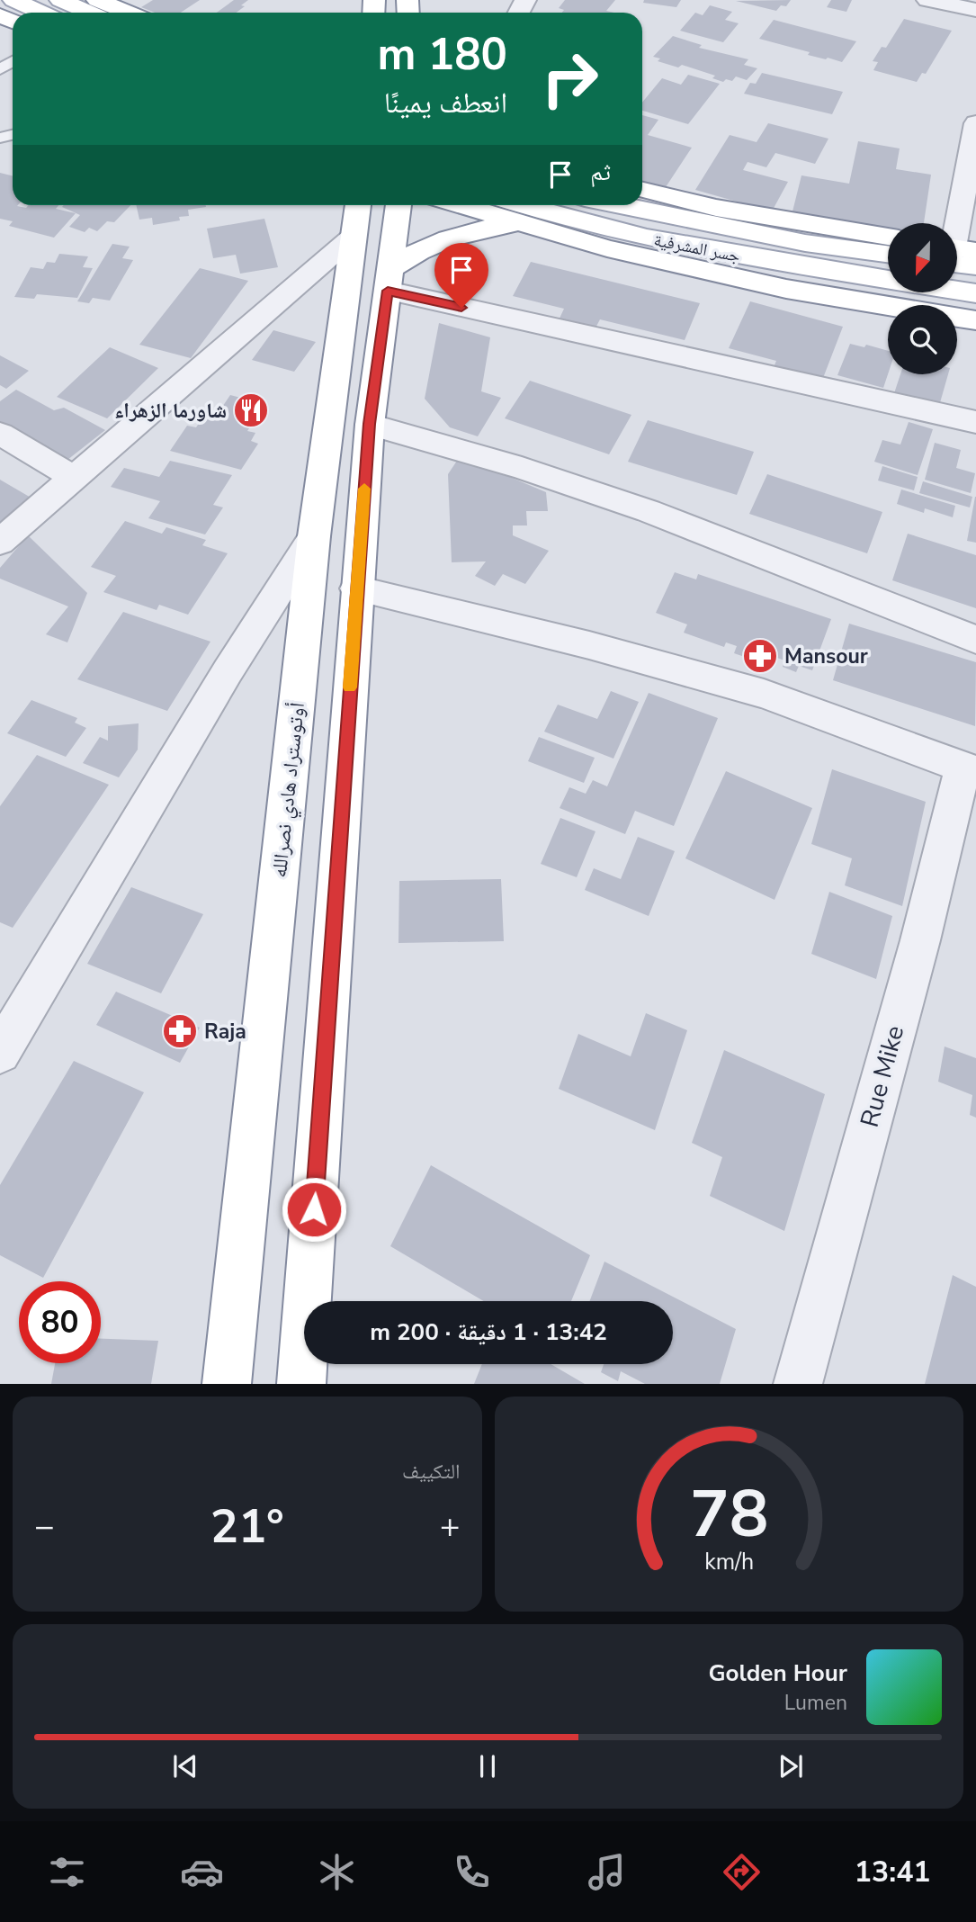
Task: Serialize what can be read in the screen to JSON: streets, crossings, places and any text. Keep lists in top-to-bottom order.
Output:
{
  "streets": {
    "main road": ["جسر المشرفية", "أوتوستراد هادي نصرالله"],
    "street": ["Rue Mike"]
  },
  "places": {
    "restaurant": ["شاورما الزهراء"],
    "pharmacy": ["Mansour", "Raja"]
  },
  "north": "bottom",
  "page": {
    "turn": ["180 m", "انعطف يمينًا"],
    "then": "ثم",
    "limit": "80",
    "trip": "13:42 · 1 دقيقة · 200 m",
    "tile": "التكييف",
    "heat": ["−", "21°", "+"],
    "song": ["Golden Hour", "Lumen"],
    "tabs": "13:41",
    "gauge": ["78", "km/h"]
  }
}
